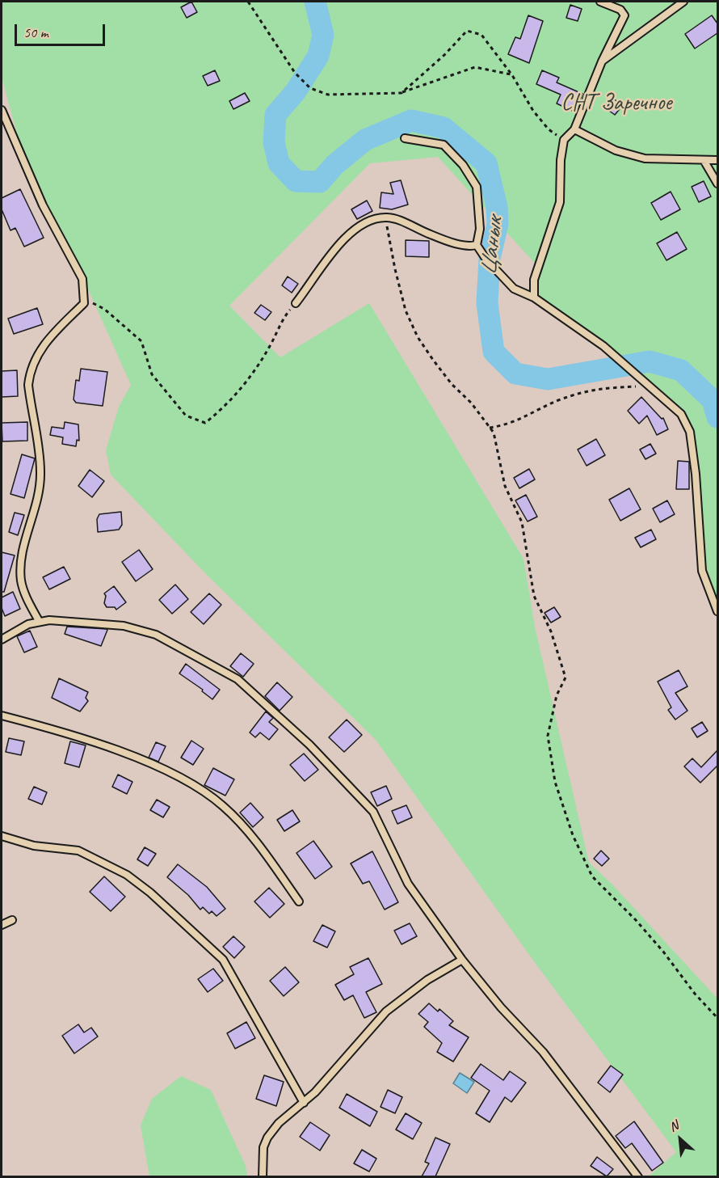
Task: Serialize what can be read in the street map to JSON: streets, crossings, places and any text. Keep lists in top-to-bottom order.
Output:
{
  "water": ["Цанык"],
  "parks": ["СНТ Заречное"],
  "scale_bar": "50 m",
  "north": "top left"
}
